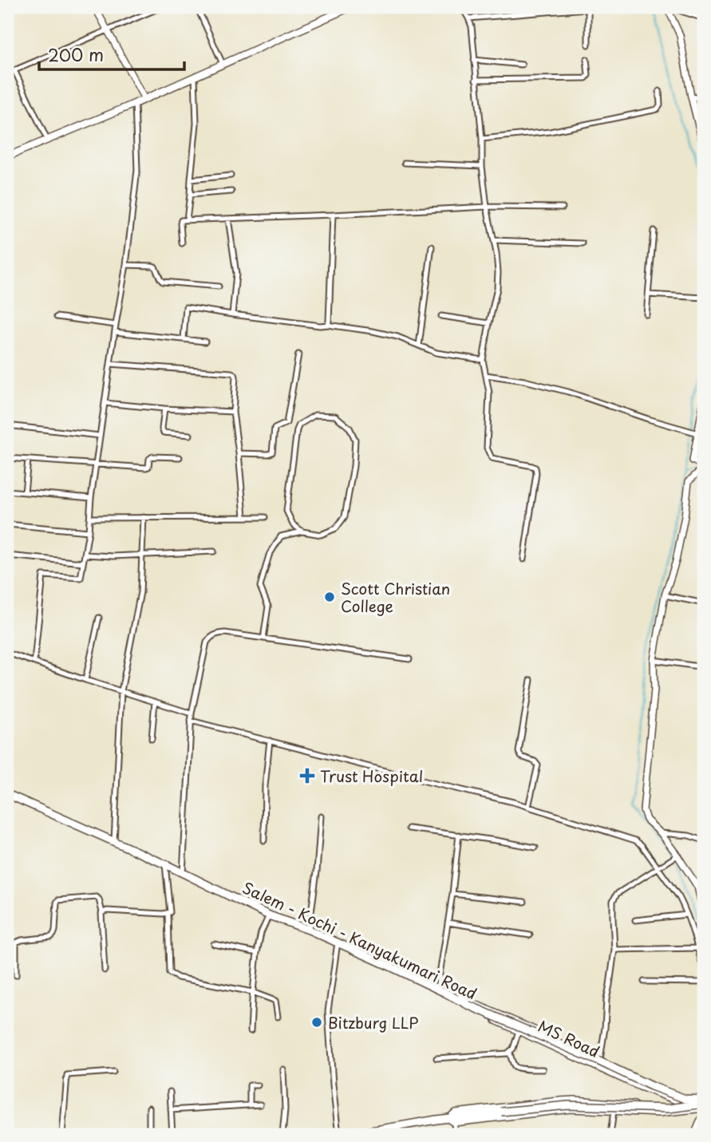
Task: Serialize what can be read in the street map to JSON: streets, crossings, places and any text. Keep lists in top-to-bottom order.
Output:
{
  "streets": {
    "highway": ["Salem - Kochi - Kanyakumari Road", "MS Road"]
  },
  "crossings": [
    ["Salem - Kochi - Kanyakumari Road", "MS Road"]
  ],
  "places": {
    "other": ["Scott Christian College", "Bitzburg LLP"],
    "health": ["Trust Hospital"]
  },
  "scale_bar": "200 m"
}
